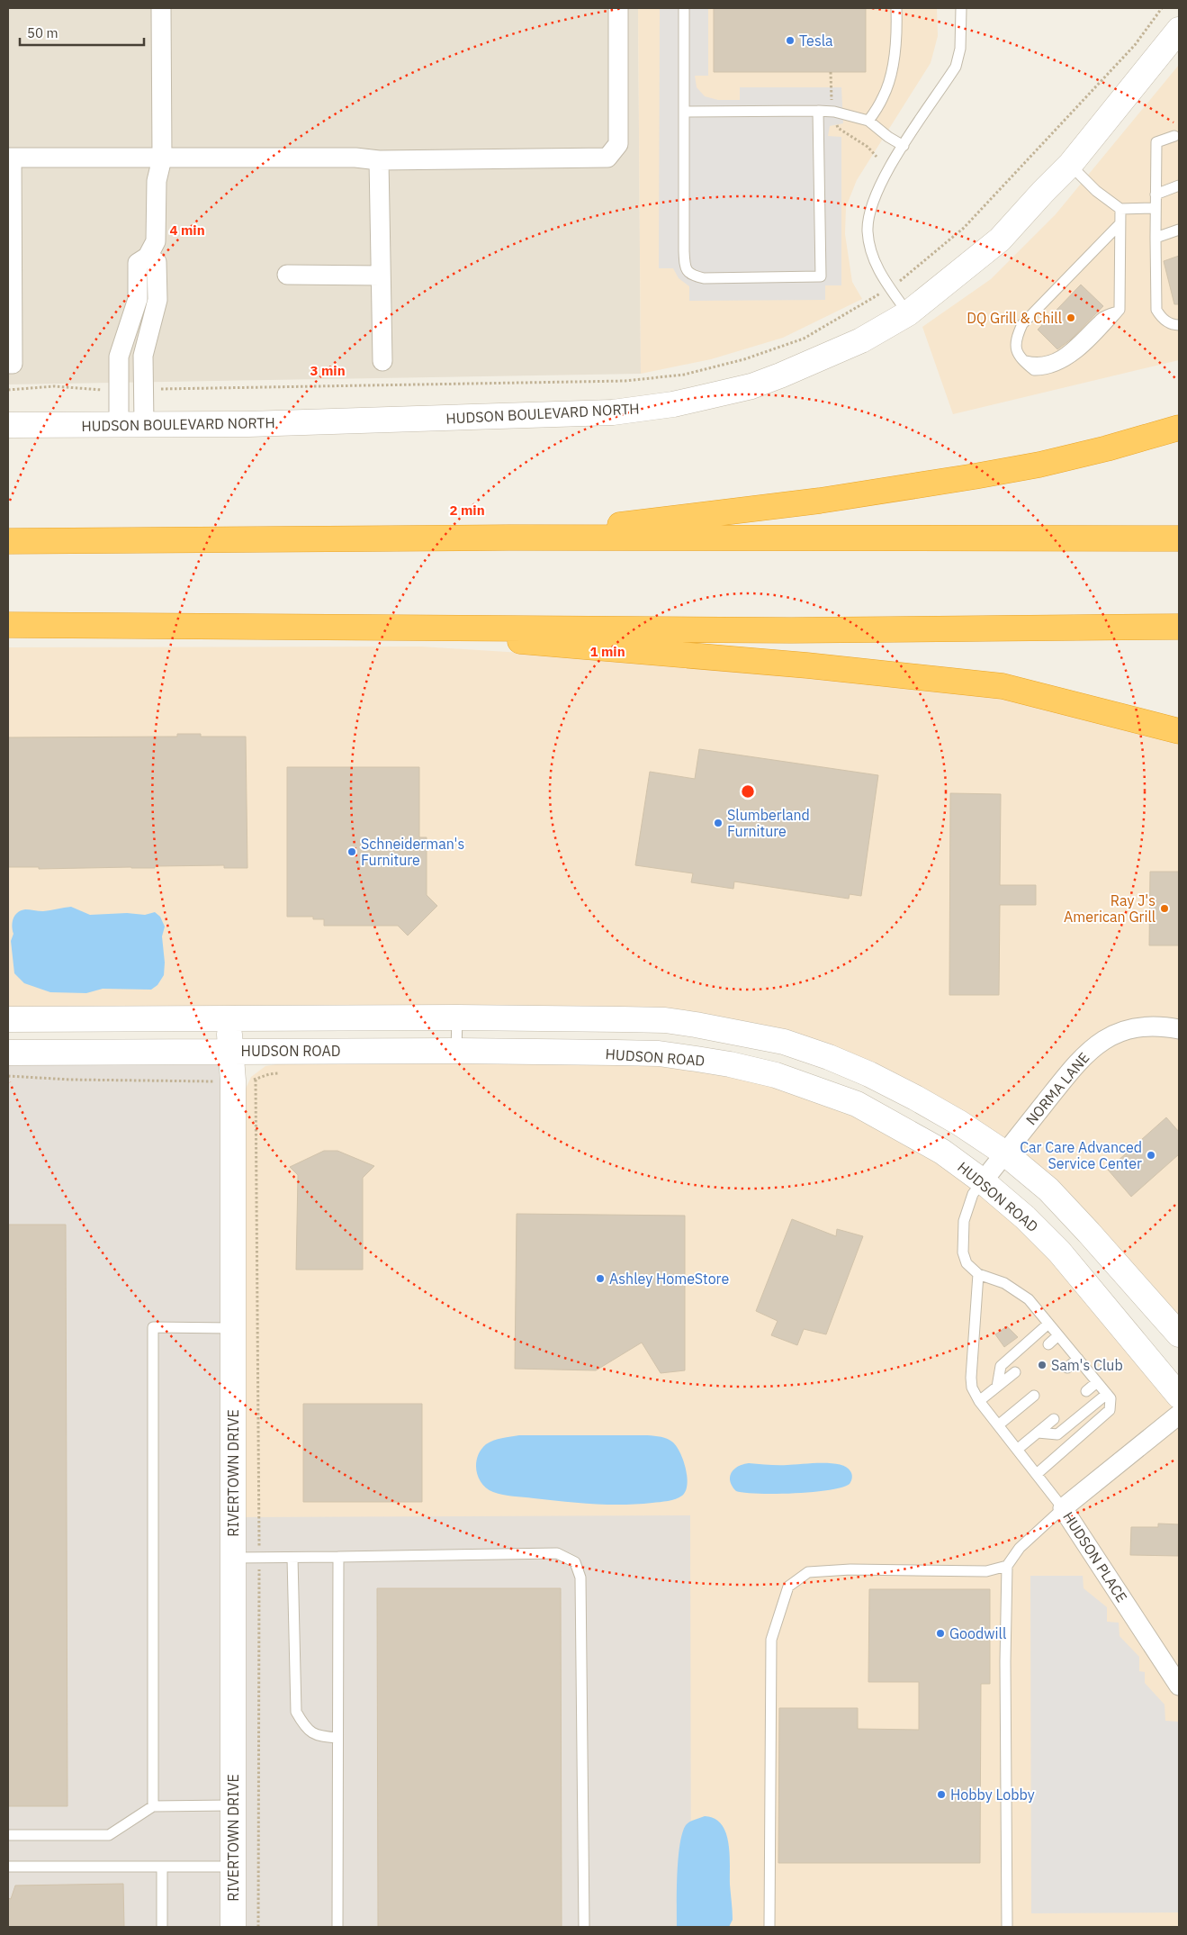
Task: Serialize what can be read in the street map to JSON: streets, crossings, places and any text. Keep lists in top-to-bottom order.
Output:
{
  "streets": {
    "street": [
      "HUDSON BOULEVARD NORTH",
      "HUDSON ROAD",
      "NORMA LANE",
      "RIVERTOWN DRIVE",
      "HUDSON PLACE"
    ]
  },
  "crossings": [
    ["HUDSON ROAD", "NORMA LANE"],
    ["HUDSON ROAD", "RIVERTOWN DRIVE"]
  ],
  "places": [
    "Tesla",
    "DQ Grill & Chill",
    "Slumberland Furniture",
    "Schneiderman's Furniture",
    "Ray J's American Grill",
    "Car Care Advanced Service Center",
    "Ashley HomeStore",
    "Sam's Club",
    "Goodwill",
    "Hobby Lobby"
  ],
  "scale_bar": "50 m",
  "rings": [
    "4 min",
    "3 min",
    "2 min",
    "1 min"
  ]
}
